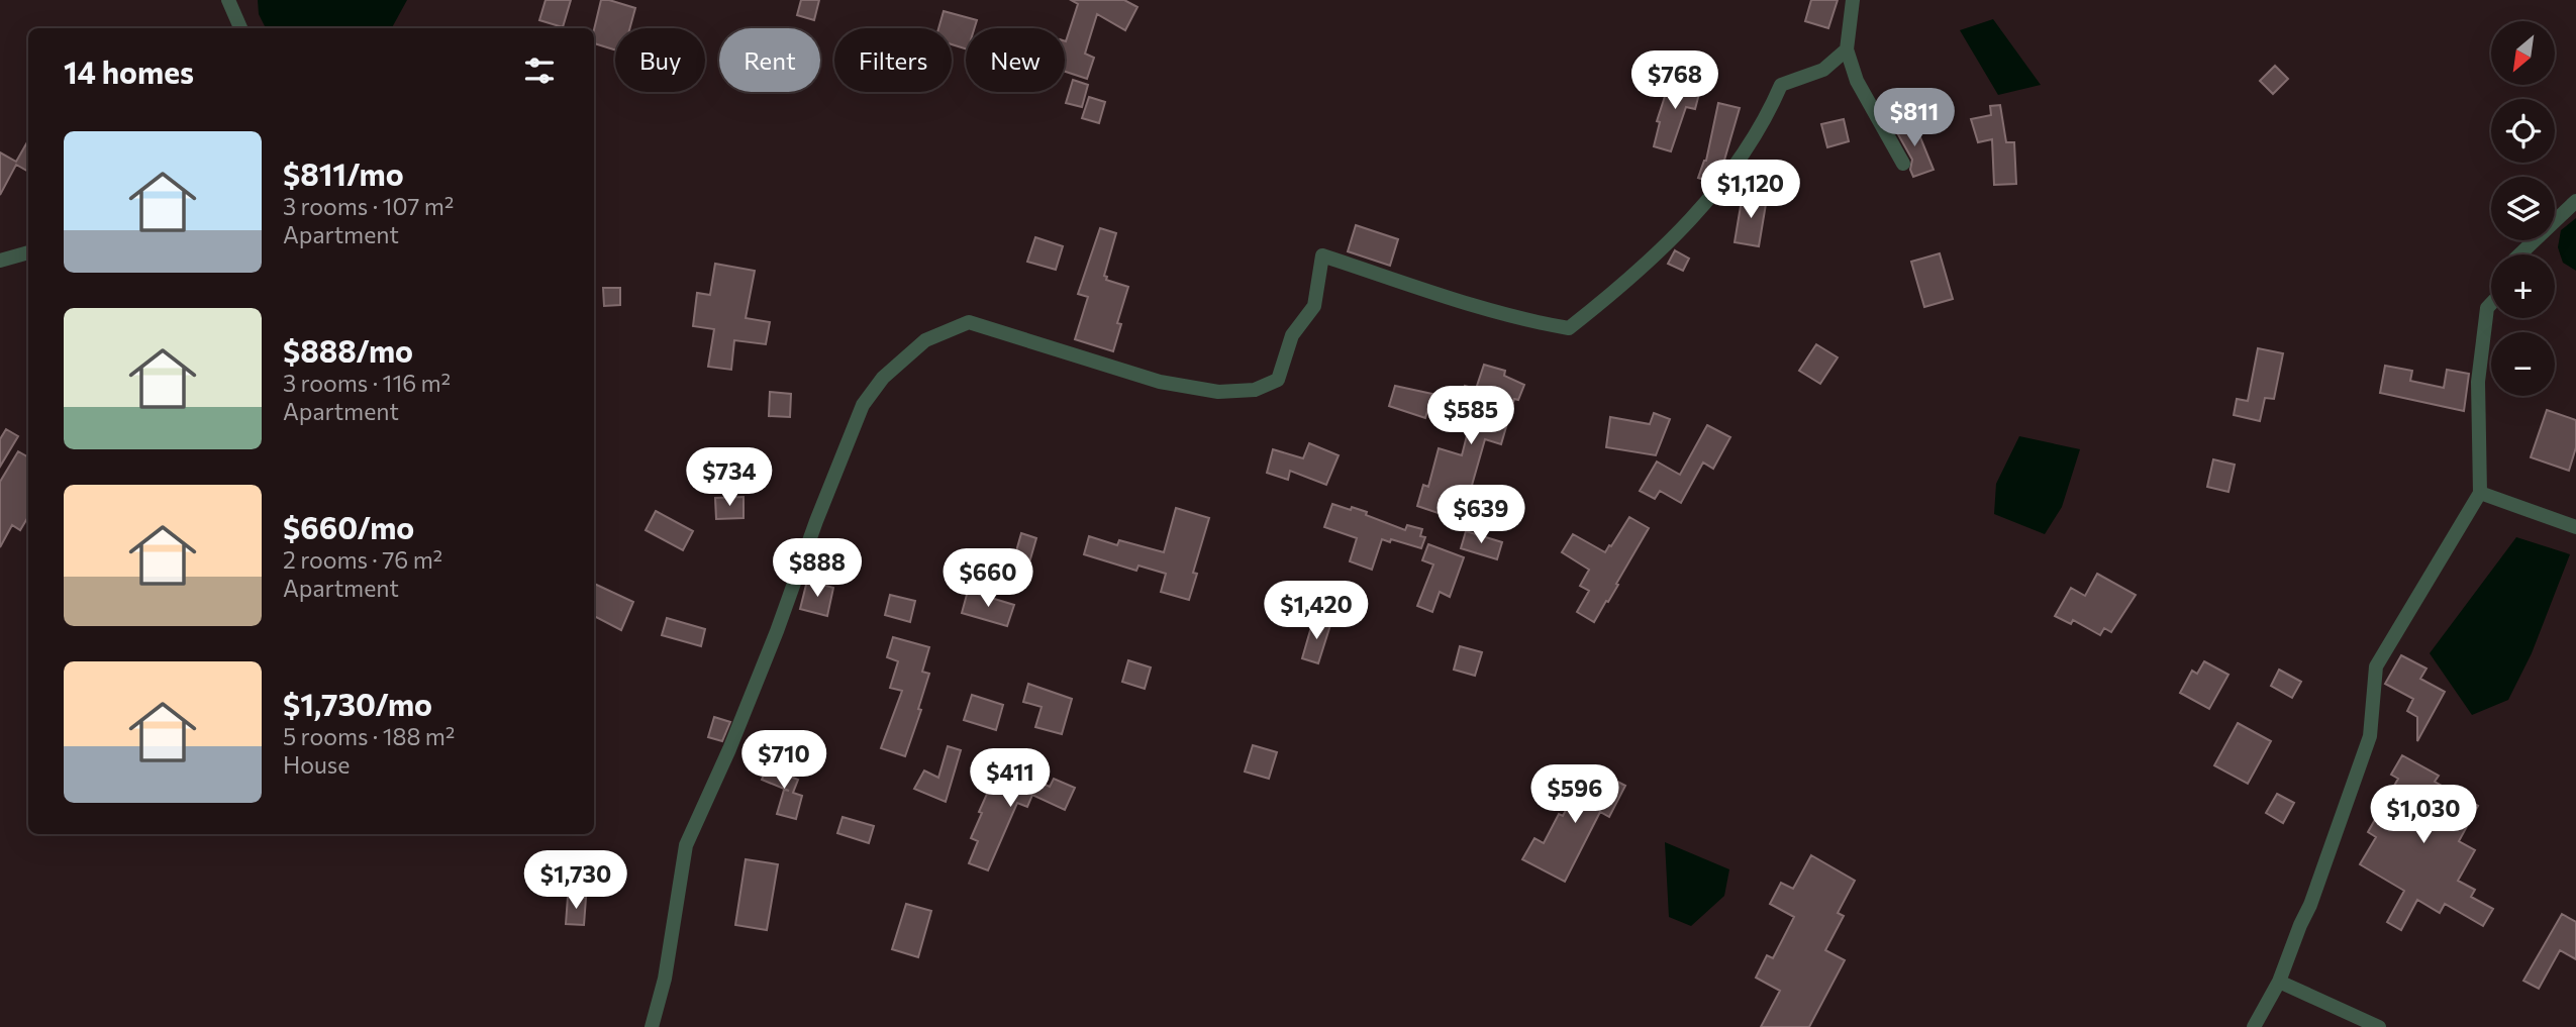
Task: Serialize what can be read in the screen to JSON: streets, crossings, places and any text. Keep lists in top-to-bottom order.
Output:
{
  "north": "bottom left",
  "page": {
    "map_buttons": ["+", "−"],
    "chip": [
      "Buy",
      "Rent",
      "Filters",
      "New"
    ],
    "heading": "14 homes",
    "price": [
      "$768",
      "$811",
      "$1,120",
      "$585",
      "$734",
      "$639",
      "$888",
      "$660",
      "$1,420",
      "$710",
      "$411",
      "$596",
      "$1,030",
      "$1,730"
    ],
    "list": [
      {
        "name": "$811/mo",
        "note": "3 rooms · 107 m² · Apartment"
      },
      {
        "name": "$888/mo",
        "note": "3 rooms · 116 m² · Apartment"
      },
      {
        "name": "$660/mo",
        "note": "2 rooms · 76 m² · Apartment"
      },
      {
        "name": "$1,730/mo",
        "note": "5 rooms · 188 m² · House"
      }
    ]
  }
}
